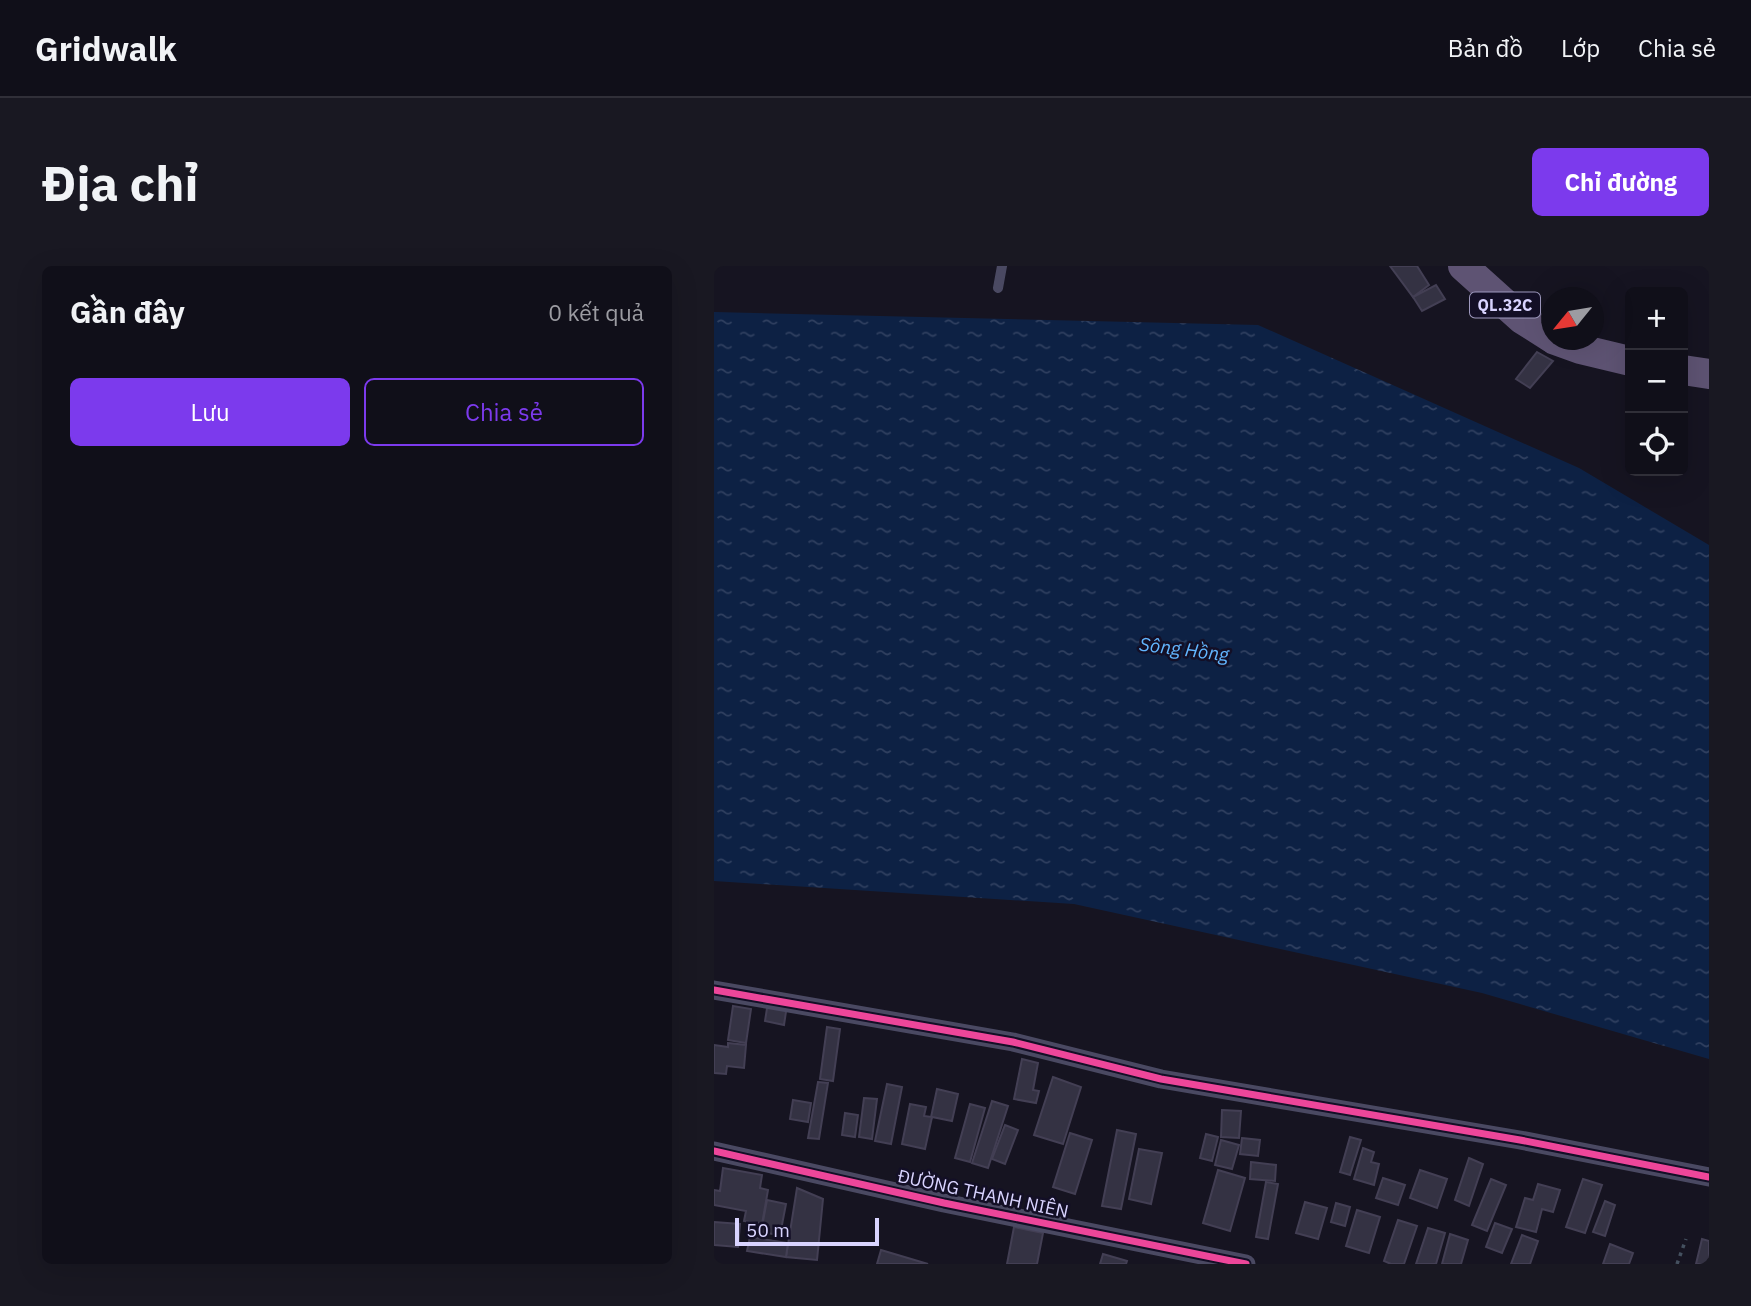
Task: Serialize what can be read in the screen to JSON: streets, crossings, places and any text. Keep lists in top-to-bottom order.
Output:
{
  "streets": {
    "main road": ["QL.32C"],
    "street": ["ĐƯỜNG THANH NIÊN"]
  },
  "water": ["Sông Hồng"],
  "scale_bar": "50 m",
  "north": "bottom left",
  "page": {
    "header": "Gridwalk",
    "nav": ["Bản đồ", "Lớp", "Chia sẻ"],
    "buttons": [
      "Chỉ đường",
      ["Lưu", "Chia sẻ"]
    ],
    "title": "Địa chỉ",
    "heading": ["Gần đây", "0 kết quả"],
    "map_buttons": ["+", "−"],
    "scale": "50 m"
  }
}
